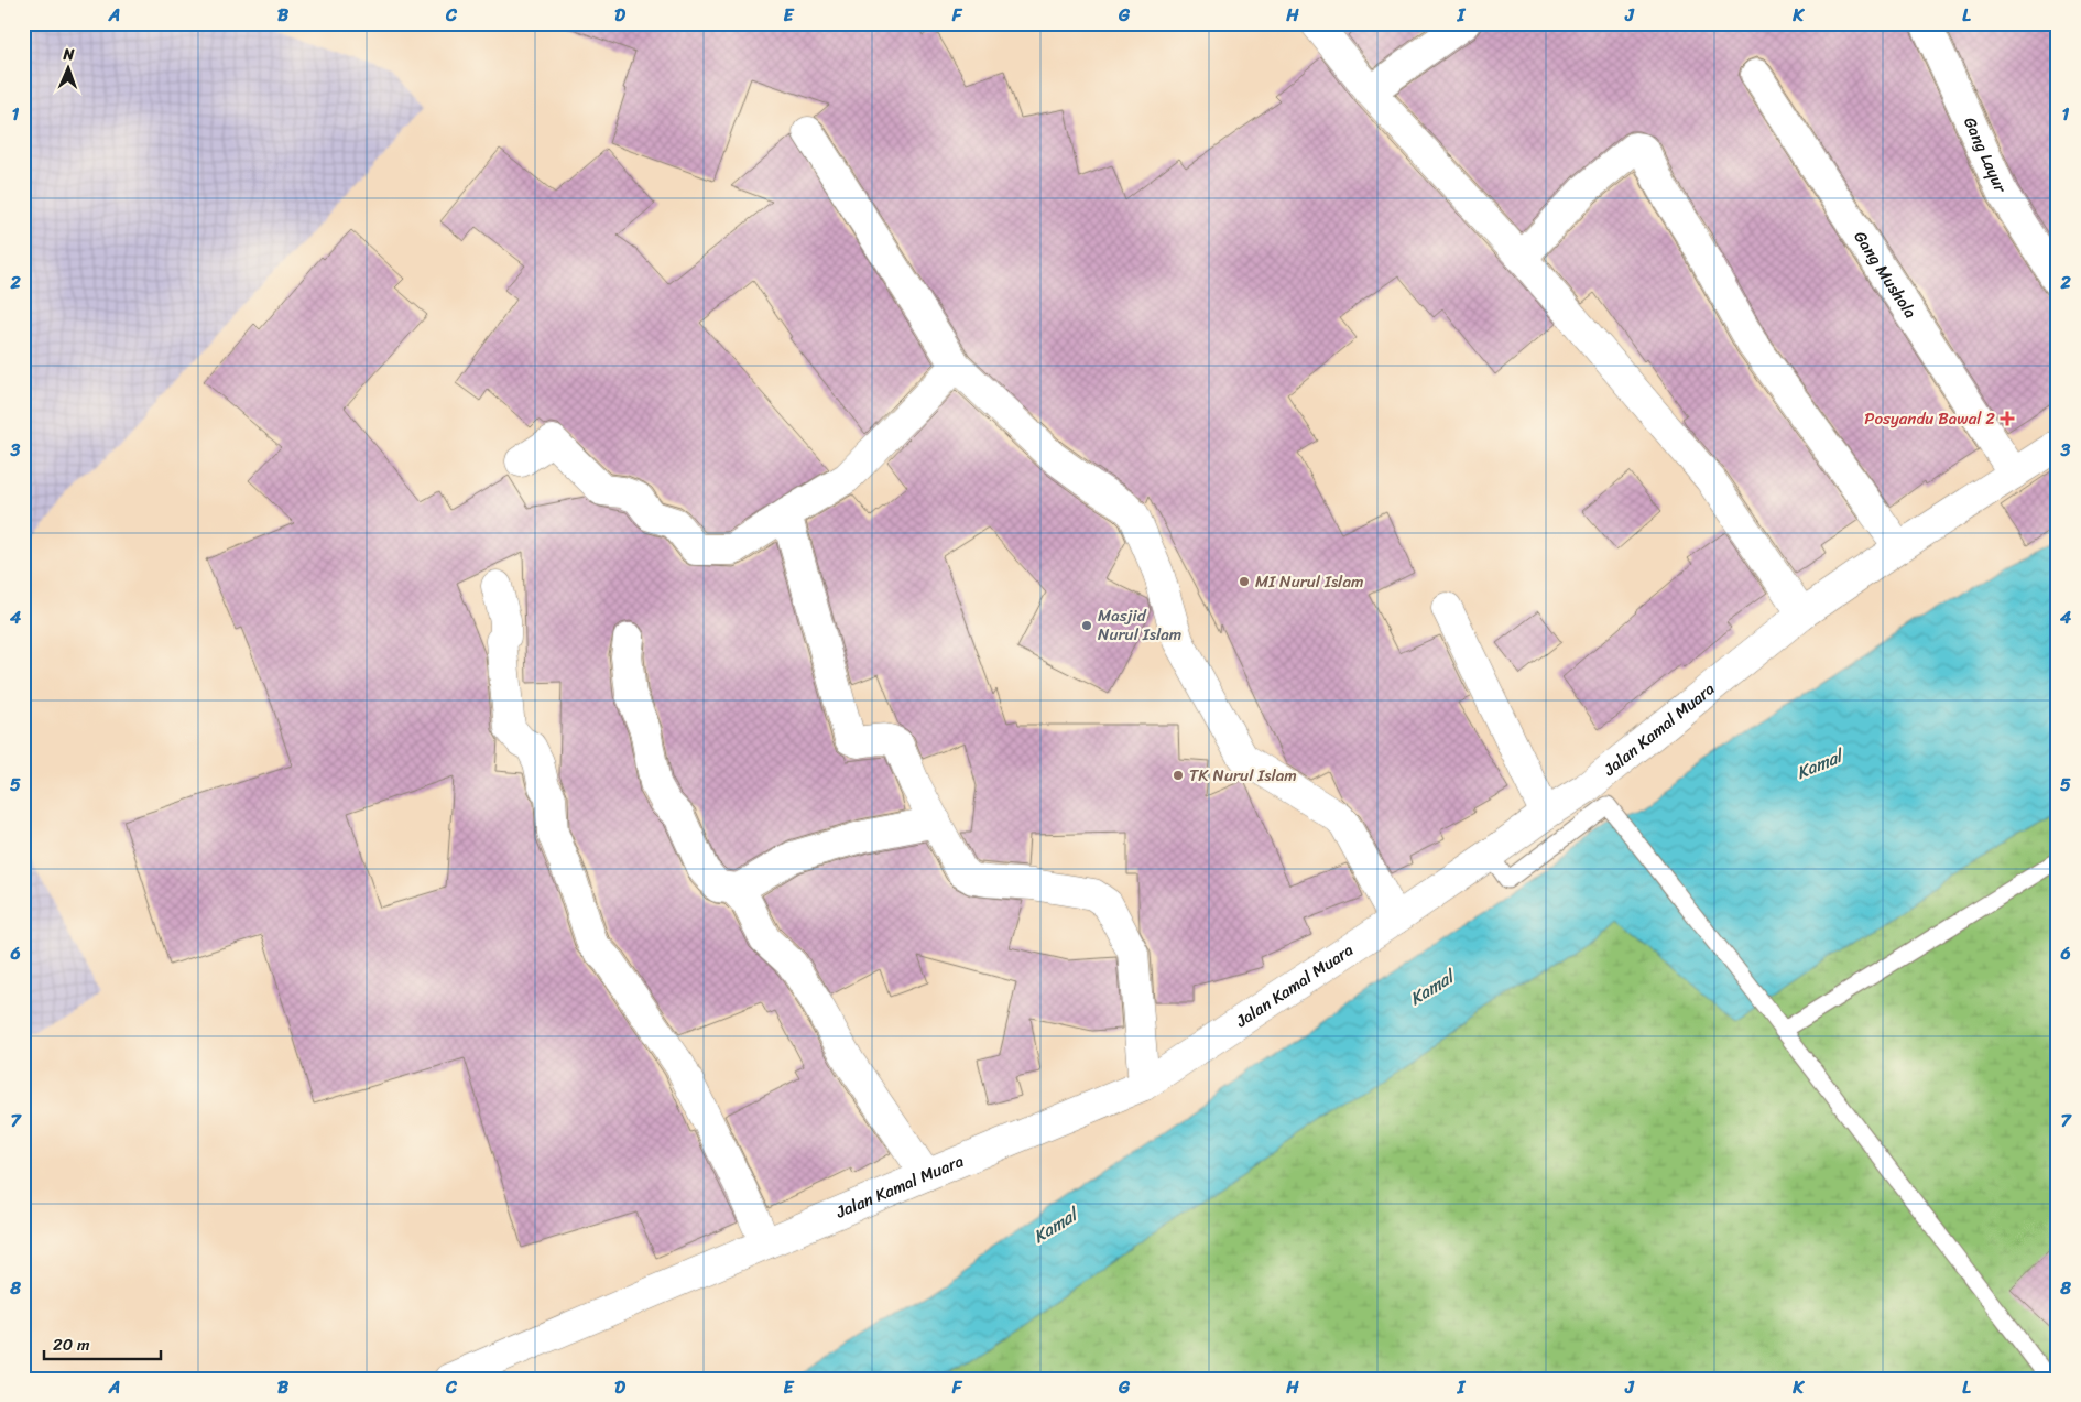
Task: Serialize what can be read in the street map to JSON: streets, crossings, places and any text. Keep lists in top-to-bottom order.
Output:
{
  "streets": {
    "street": ["Gang Layur", "Gang Mushola", "Jalan Kamal Muara"]
  },
  "crossings": [
    ["Gang Mushola", "Jalan Kamal Muara"]
  ],
  "water": ["Kamal"],
  "places": {
    "health": ["Posyandu Bawal 2"],
    "other": ["MI Nurul Islam", "Masjid Nurul Islam", "TK Nurul Islam"]
  },
  "scale_bar": "20 m",
  "north": "top",
  "grid": {
    "columns": [
      "A",
      "B",
      "C",
      "D",
      "E",
      "F",
      "G",
      "H",
      "I",
      "J",
      "K",
      "L"
    ],
    "rows": [
      "1",
      "2",
      "3",
      "4",
      "5",
      "6",
      "7",
      "8"
    ]
  }
}
